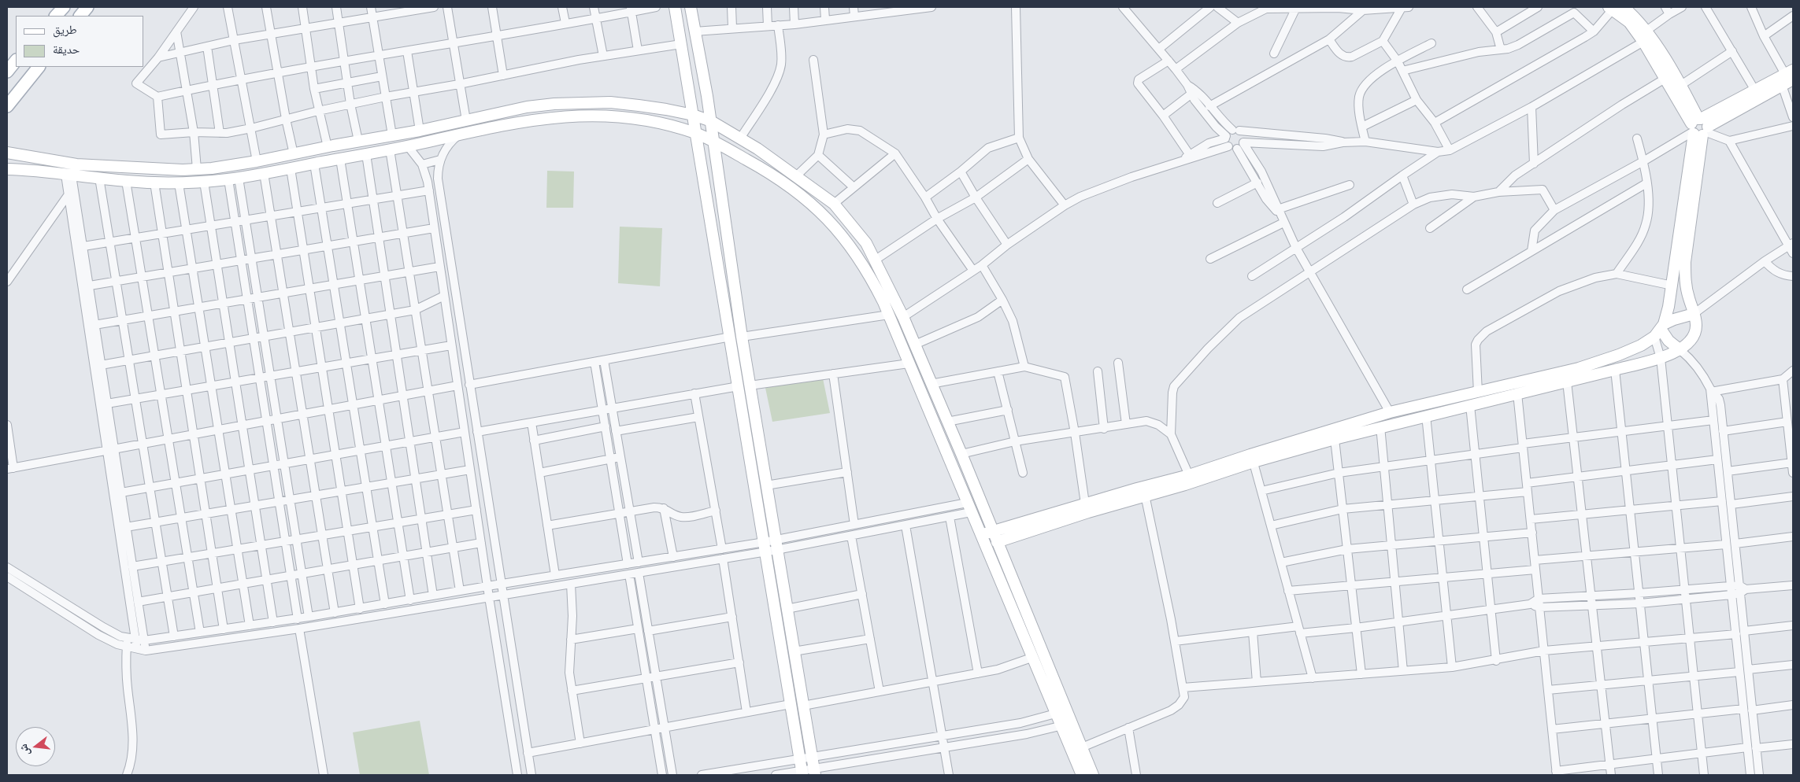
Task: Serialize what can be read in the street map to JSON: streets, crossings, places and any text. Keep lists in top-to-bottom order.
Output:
{
  "legend": ["طريق", "حديقة"],
  "north": "left"
}
